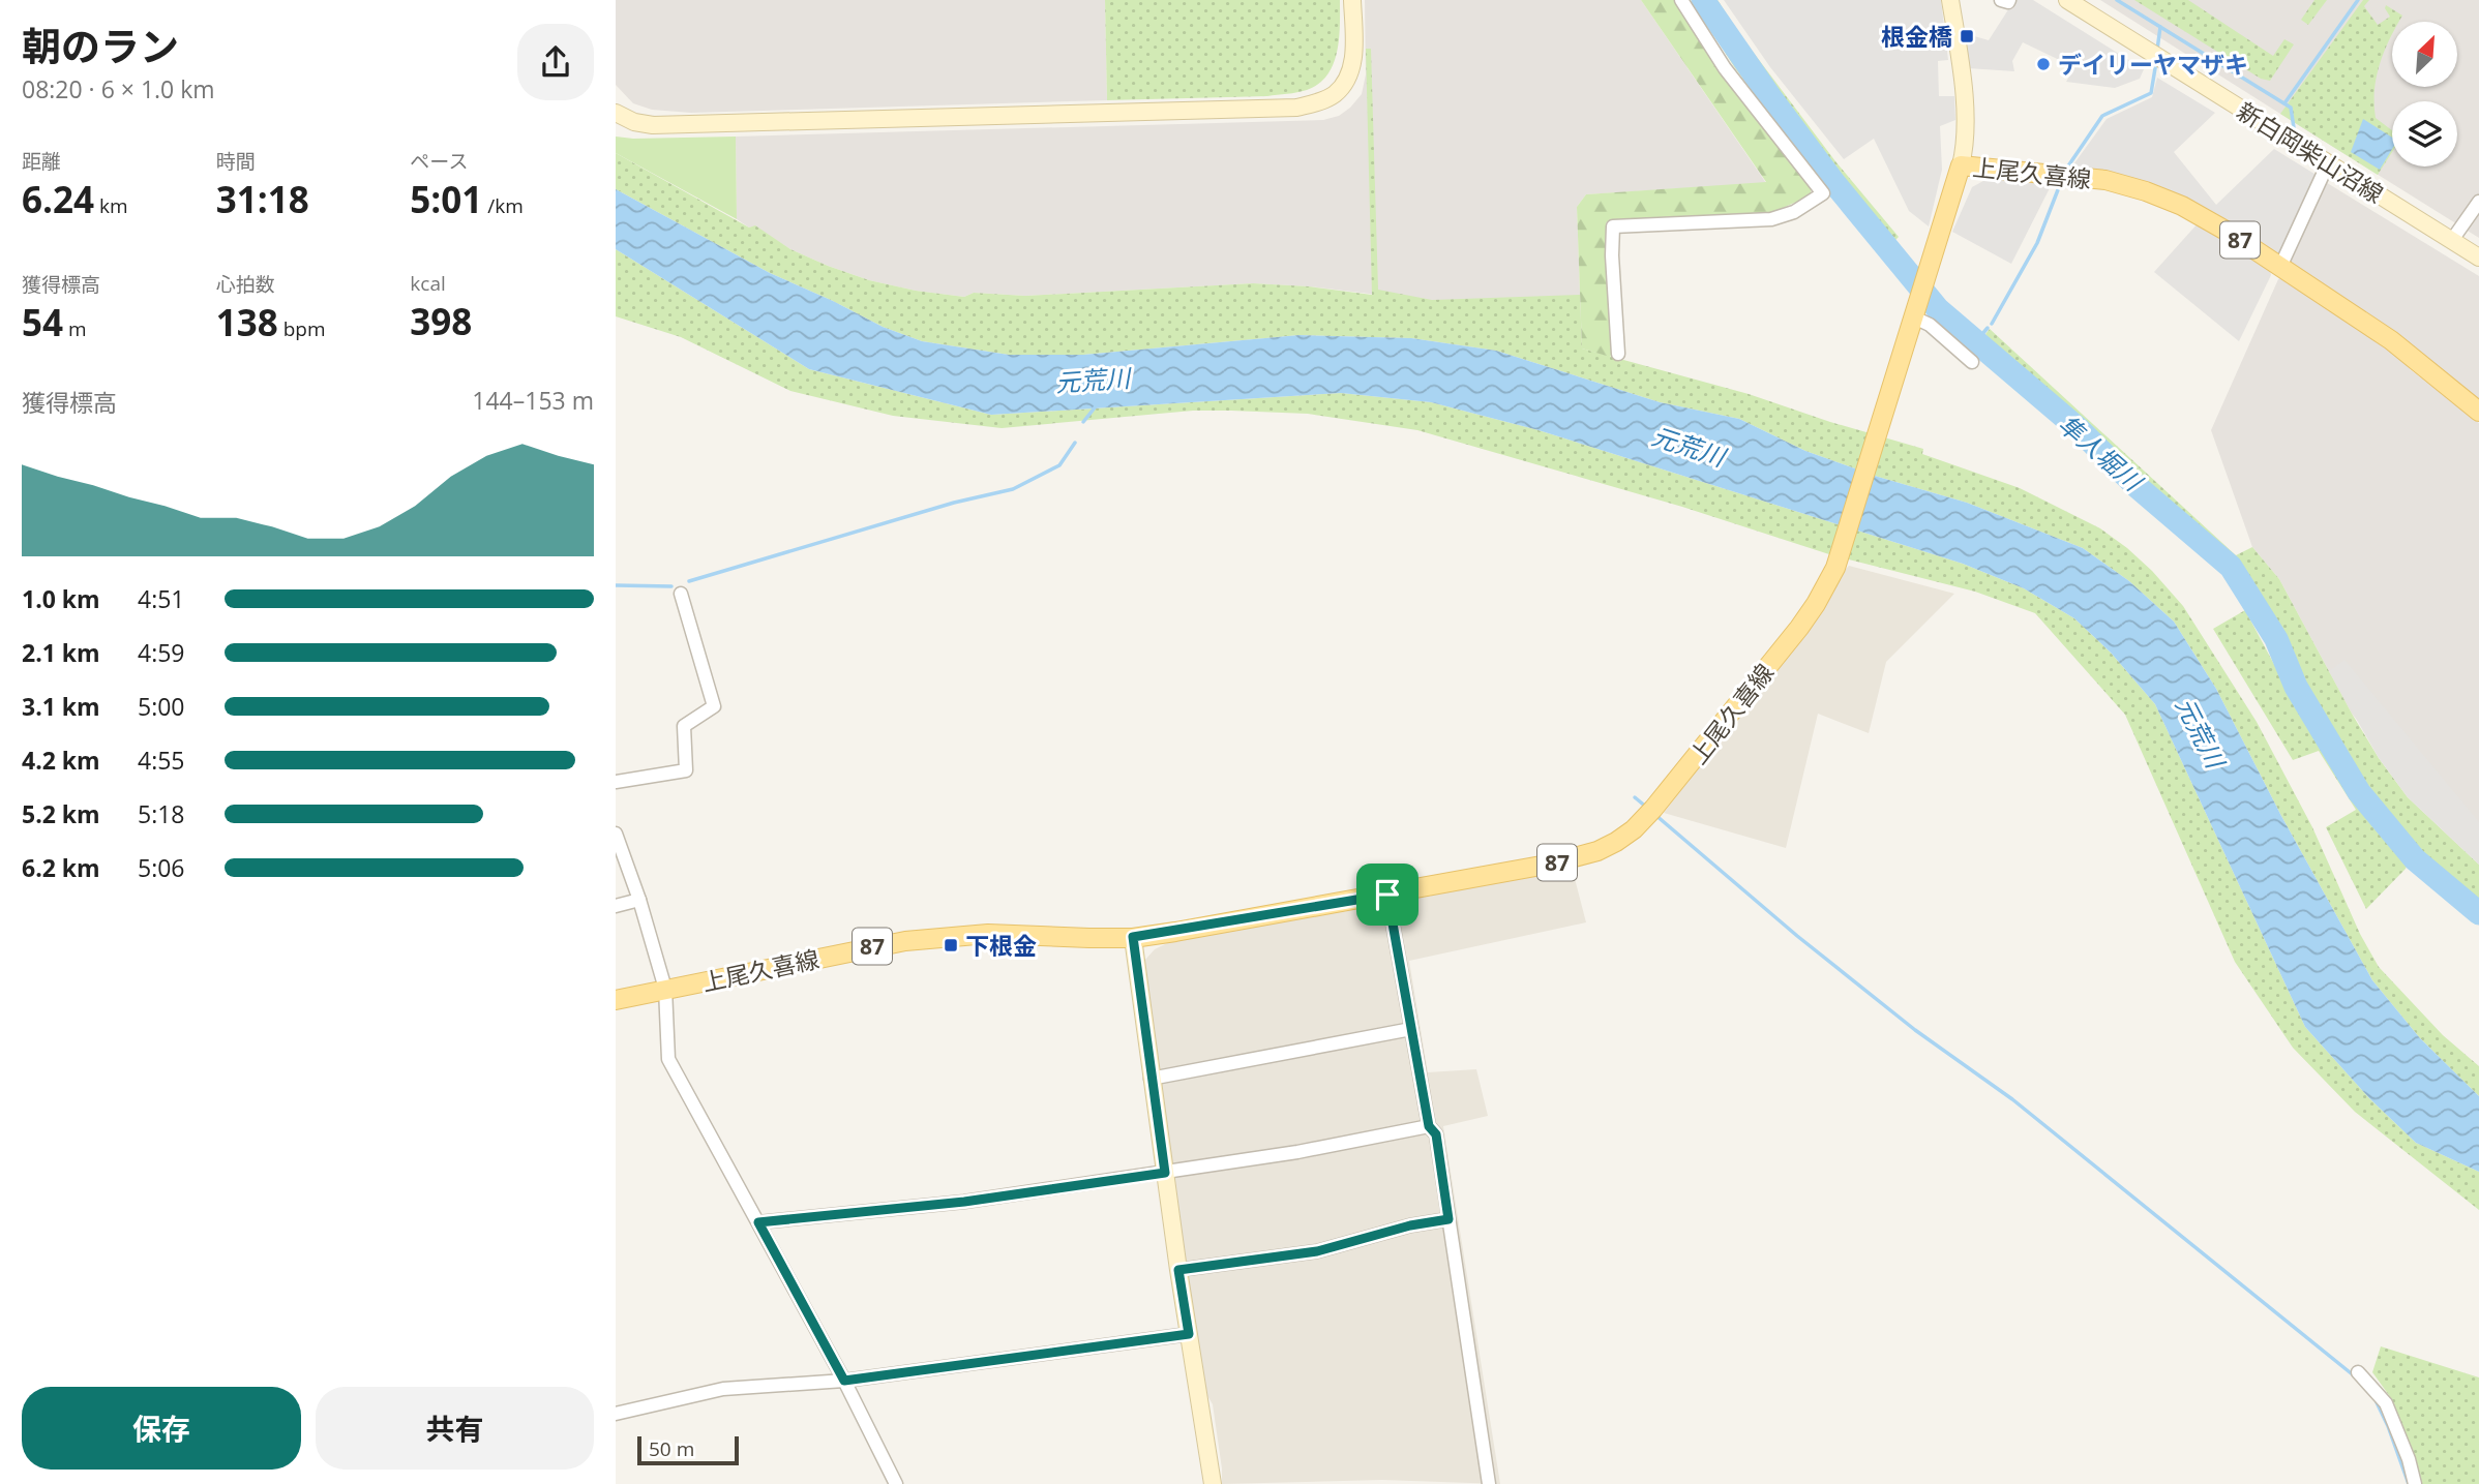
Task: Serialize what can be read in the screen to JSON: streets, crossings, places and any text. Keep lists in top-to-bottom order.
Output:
{
  "streets": {
    "main road": ["上尾久喜線", "87"],
    "street": ["新白岡柴山沼線"]
  },
  "water": ["元荒川", "隼人堀川"],
  "places": {
    "transit": ["根金橋", "下根金"],
    "other": ["デイリーヤマザキ"]
  },
  "scale_bar": "50 m",
  "north": "top right",
  "page": {
    "heading": ["朝のラン", "08:20 · 6 × 1.0 km"],
    "stats": [
      ["距離", "6.24 km"],
      ["時間", "31:18"],
      ["ペース", "5:01 /km"],
      ["獲得標高", "54 m"],
      ["心拍数", "138 bpm"],
      ["kcal", "398"]
    ],
    "chart": ["獲得標高", "144–153 m"],
    "list": [
      {
        "name": "1.0 km",
        "note": "4:51"
      },
      {
        "name": "2.1 km",
        "note": "4:59"
      },
      {
        "name": "3.1 km",
        "note": "5:00"
      },
      {
        "name": "4.2 km",
        "note": "4:55"
      },
      {
        "name": "5.2 km",
        "note": "5:18"
      },
      {
        "name": "6.2 km",
        "note": "5:06"
      }
    ],
    "buttons": ["保存", "共有"],
    "scale": "50 m"
  }
}
